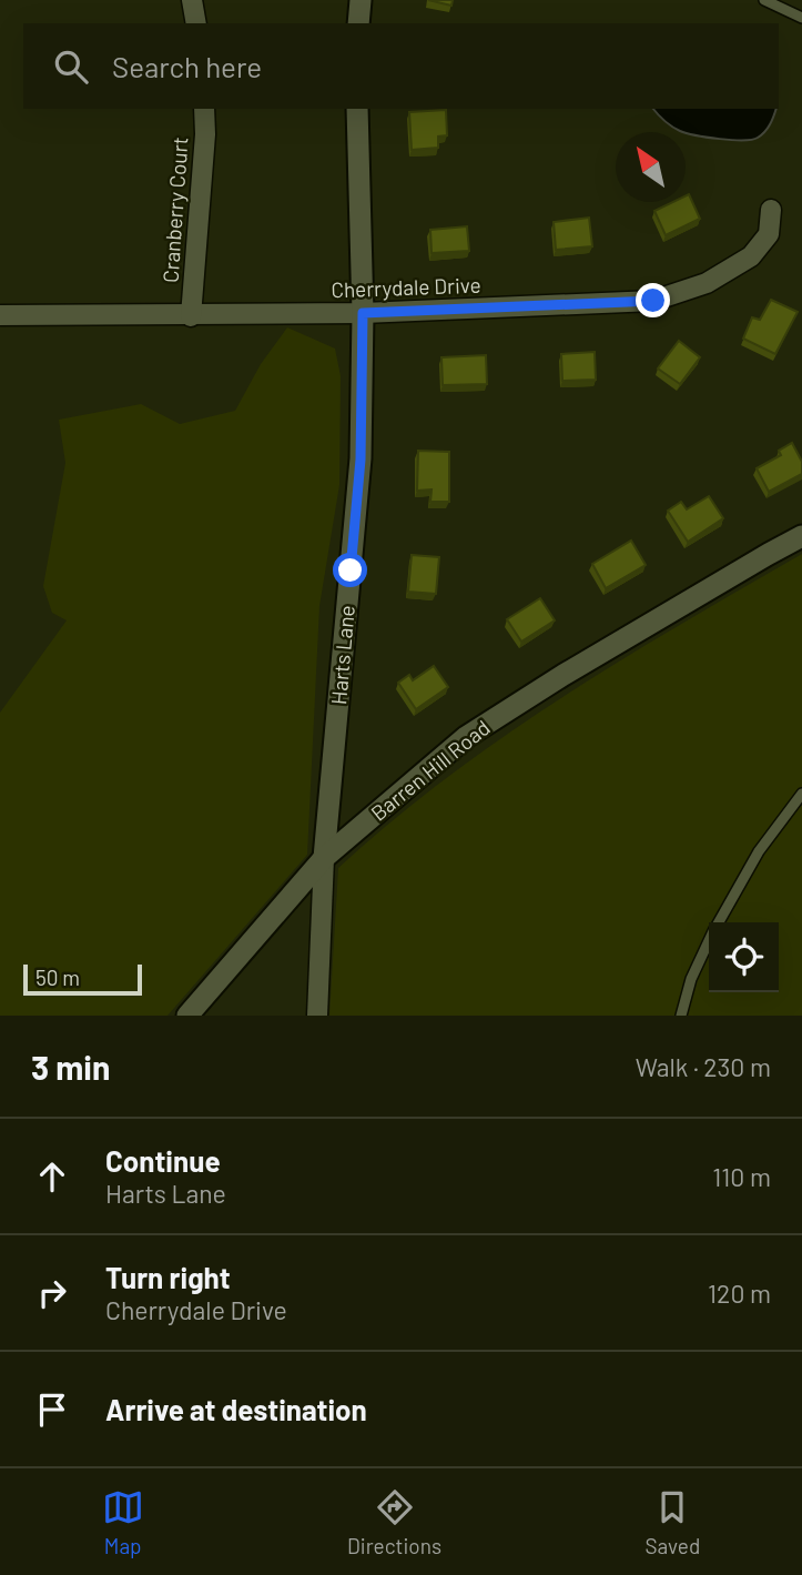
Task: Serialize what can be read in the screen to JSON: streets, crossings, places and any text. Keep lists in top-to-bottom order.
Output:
{
  "streets": {
    "street": [
      "Cranberry Court",
      "Cherrydale Drive",
      "Harts Lane",
      "Barren Hill Road"
    ]
  },
  "crossings": [
    ["Cranberry Court", "Cherrydale Drive"],
    ["Cherrydale Drive", "Harts Lane"],
    ["Harts Lane", "Barren Hill Road"]
  ],
  "scale_bar": "50 m",
  "north": "top left",
  "page": {
    "search": "Search here",
    "scale": "50 m",
    "heading": ["3 min", "Walk · 230 m"],
    "list": [
      ["Continue", "Harts Lane", "110 m"],
      ["Turn right", "Cherrydale Drive", "120 m"],
      "Arrive at destination"
    ],
    "nav": ["Map", "Directions", "Saved"]
  }
}
